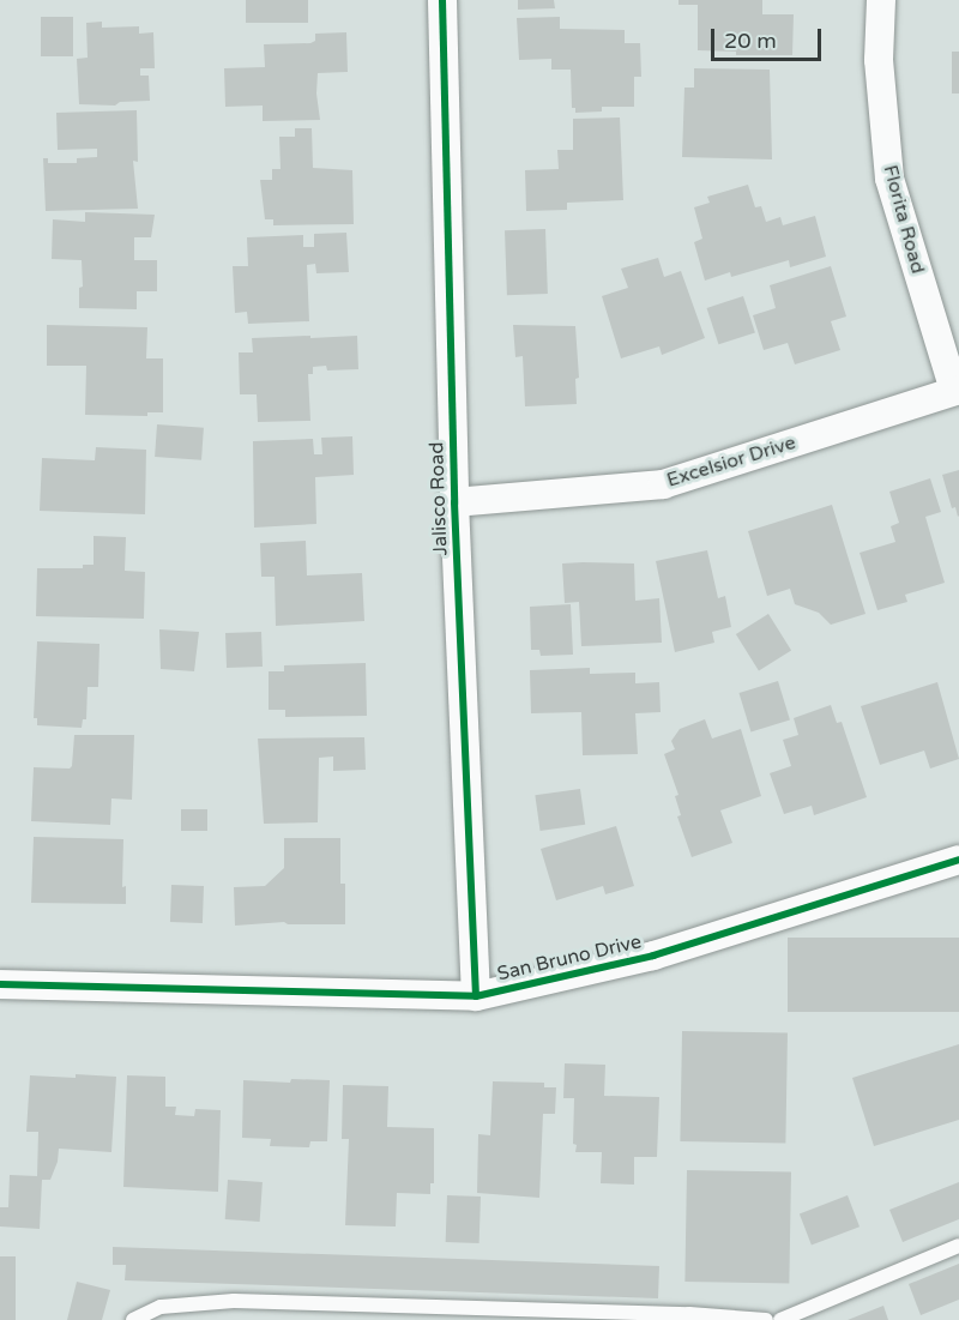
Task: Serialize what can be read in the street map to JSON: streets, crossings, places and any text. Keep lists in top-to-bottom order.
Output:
{
  "streets": {
    "street": [
      "Florita Road",
      "Excelsior Drive",
      "Jalisco Road",
      "San Bruno Drive"
    ]
  },
  "crossings": [
    ["Florita Road", "Excelsior Drive"],
    ["Excelsior Drive", "Jalisco Road"],
    ["Jalisco Road", "San Bruno Drive"]
  ],
  "scale_bar": "20 m"
}
